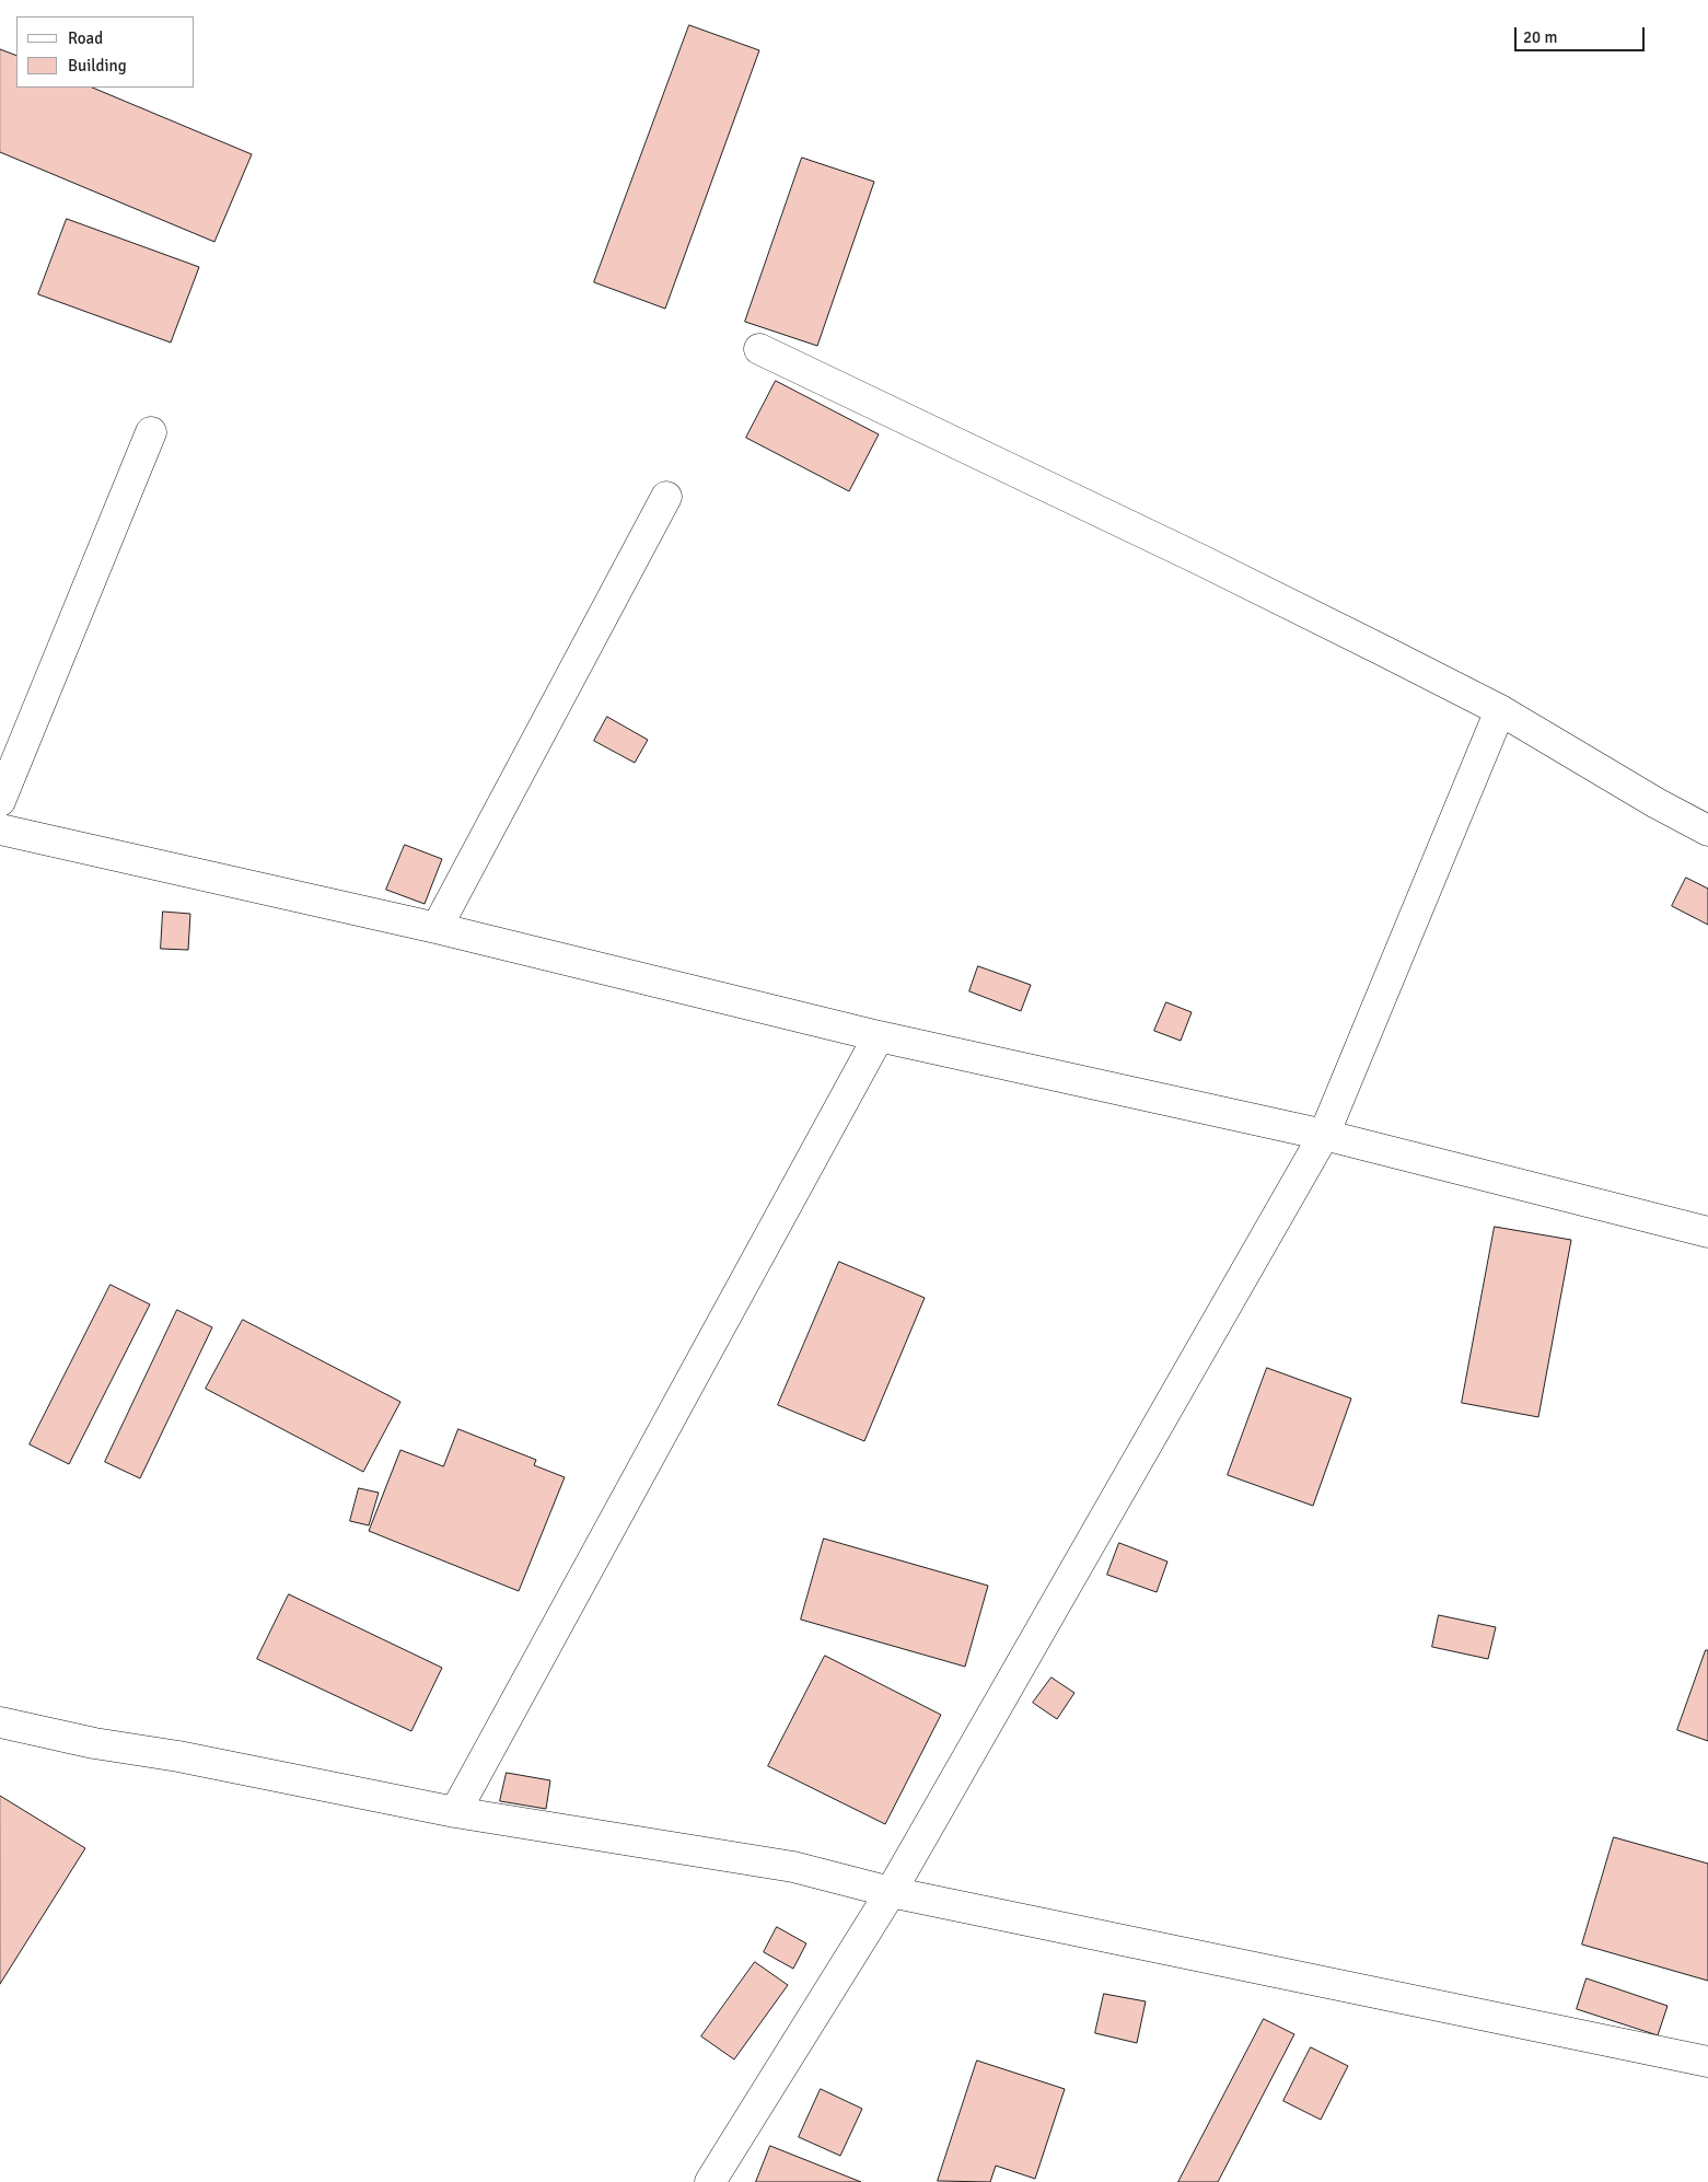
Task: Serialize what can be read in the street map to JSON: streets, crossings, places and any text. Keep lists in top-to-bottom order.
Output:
{
  "legend": ["Road", "Building"],
  "scale_bar": "20 m"
}
